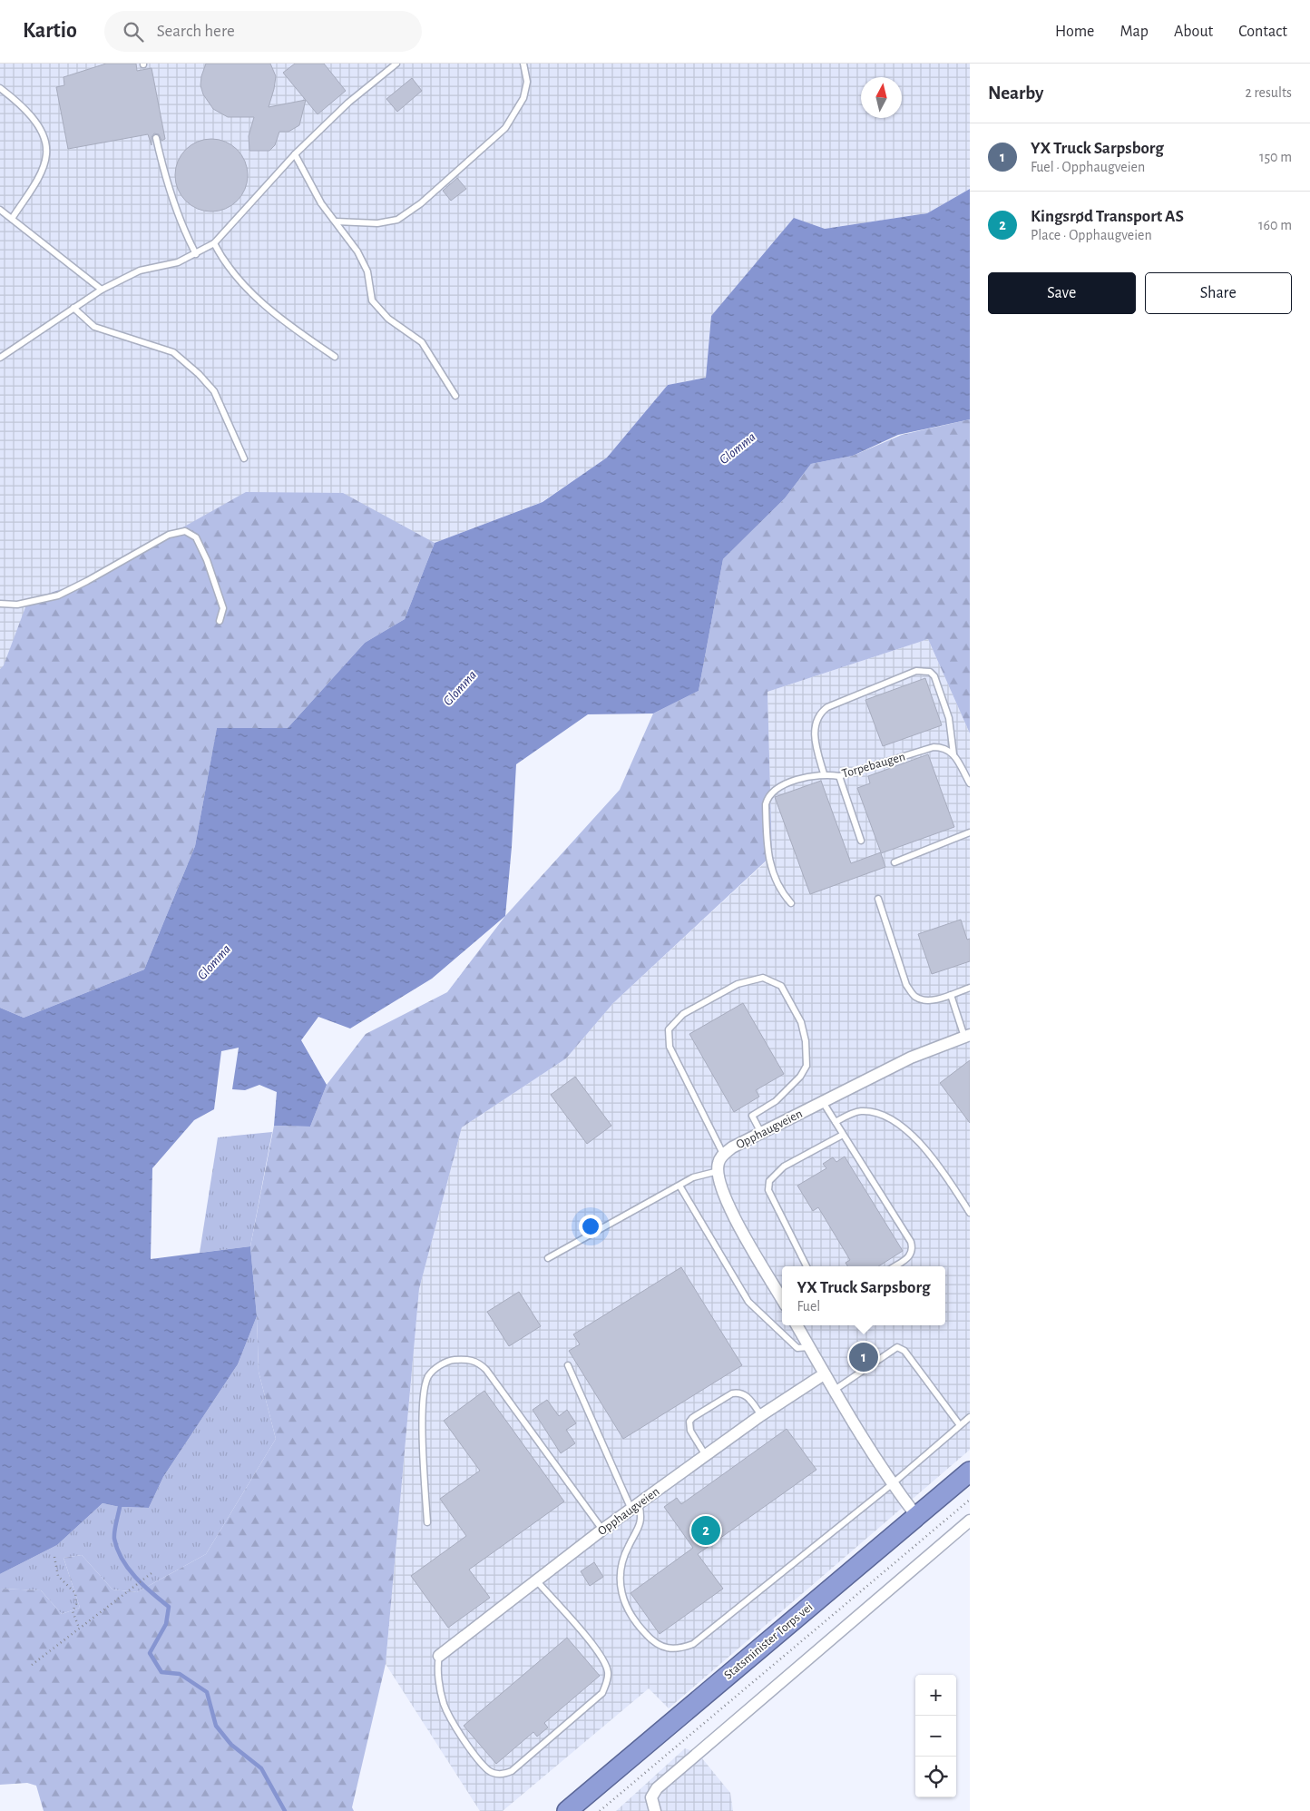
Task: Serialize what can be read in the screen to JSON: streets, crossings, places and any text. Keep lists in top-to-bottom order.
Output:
{
  "streets": {
    "highway": ["Statsminister Torps vei"],
    "street": ["Opphaugveien"],
    "lane": ["Torpebaugen"]
  },
  "water": ["Glomma"],
  "north": "top",
  "page": {
    "header": "Kartio",
    "search": "Search here",
    "nav": [
      "Home",
      "Map",
      "About",
      "Contact"
    ],
    "heading": ["Nearby", "2 results"],
    "list": [
      {
        "mark": "1",
        "name": "YX Truck Sarpsborg",
        "note": "Fuel · Opphaugveien",
        "value": "150 m"
      },
      {
        "mark": "2",
        "name": "Kingsrød Transport AS",
        "note": "Place · Opphaugveien",
        "value": "160 m"
      }
    ],
    "buttons": ["Save", "Share"],
    "popup": ["YX Truck Sarpsborg", "Fuel"],
    "pins": ["1", "2"],
    "map_buttons": ["+", "−"]
  }
}
